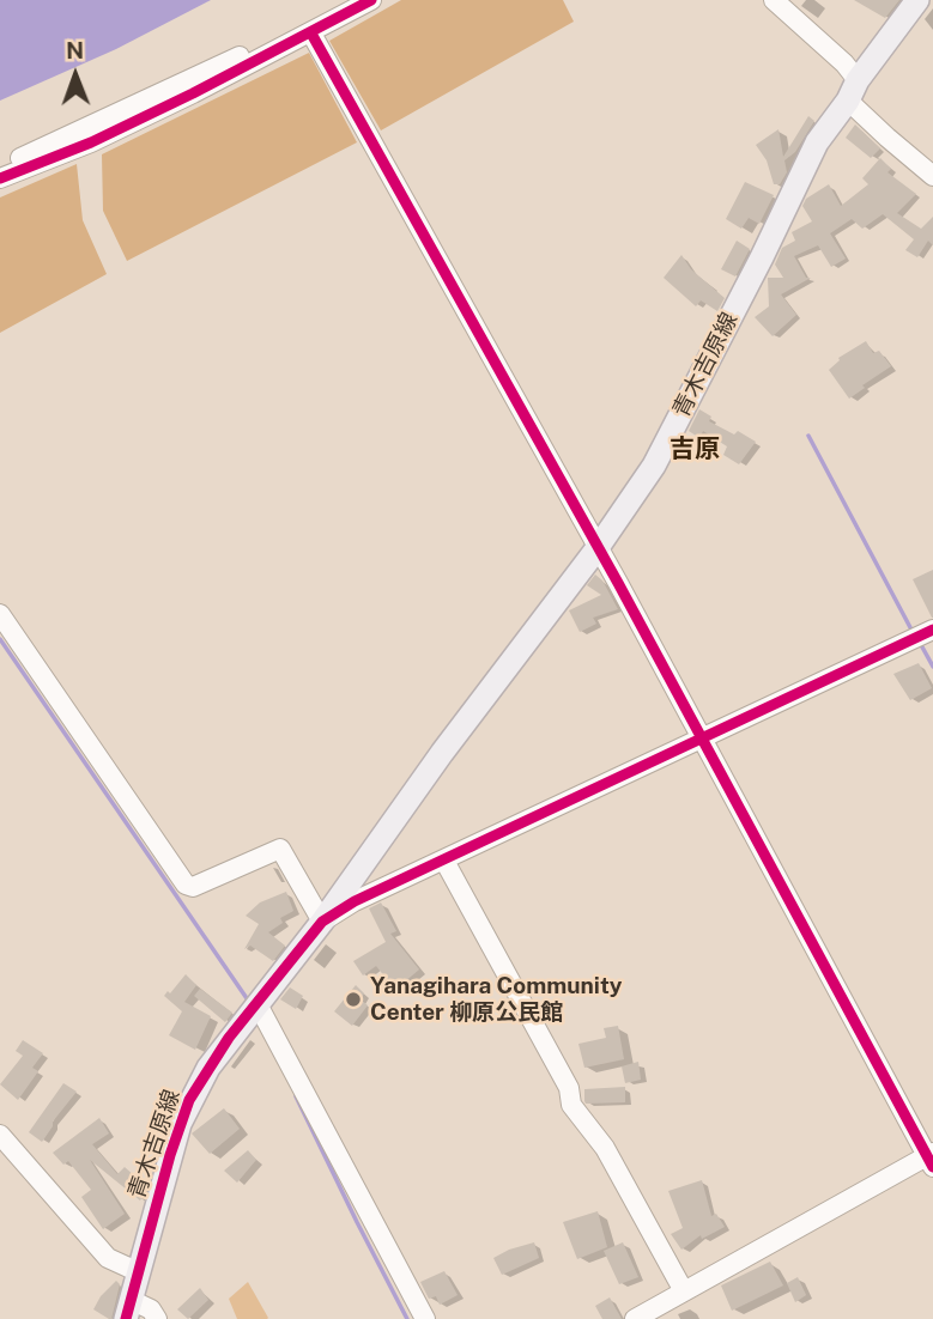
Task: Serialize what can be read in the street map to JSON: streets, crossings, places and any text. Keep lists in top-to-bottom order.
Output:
{
  "streets": {
    "main road": ["青木吉原線"]
  },
  "districts": ["吉原"],
  "places": ["Yanagihara Community Center 柳原公民館"],
  "north": "top"
}
